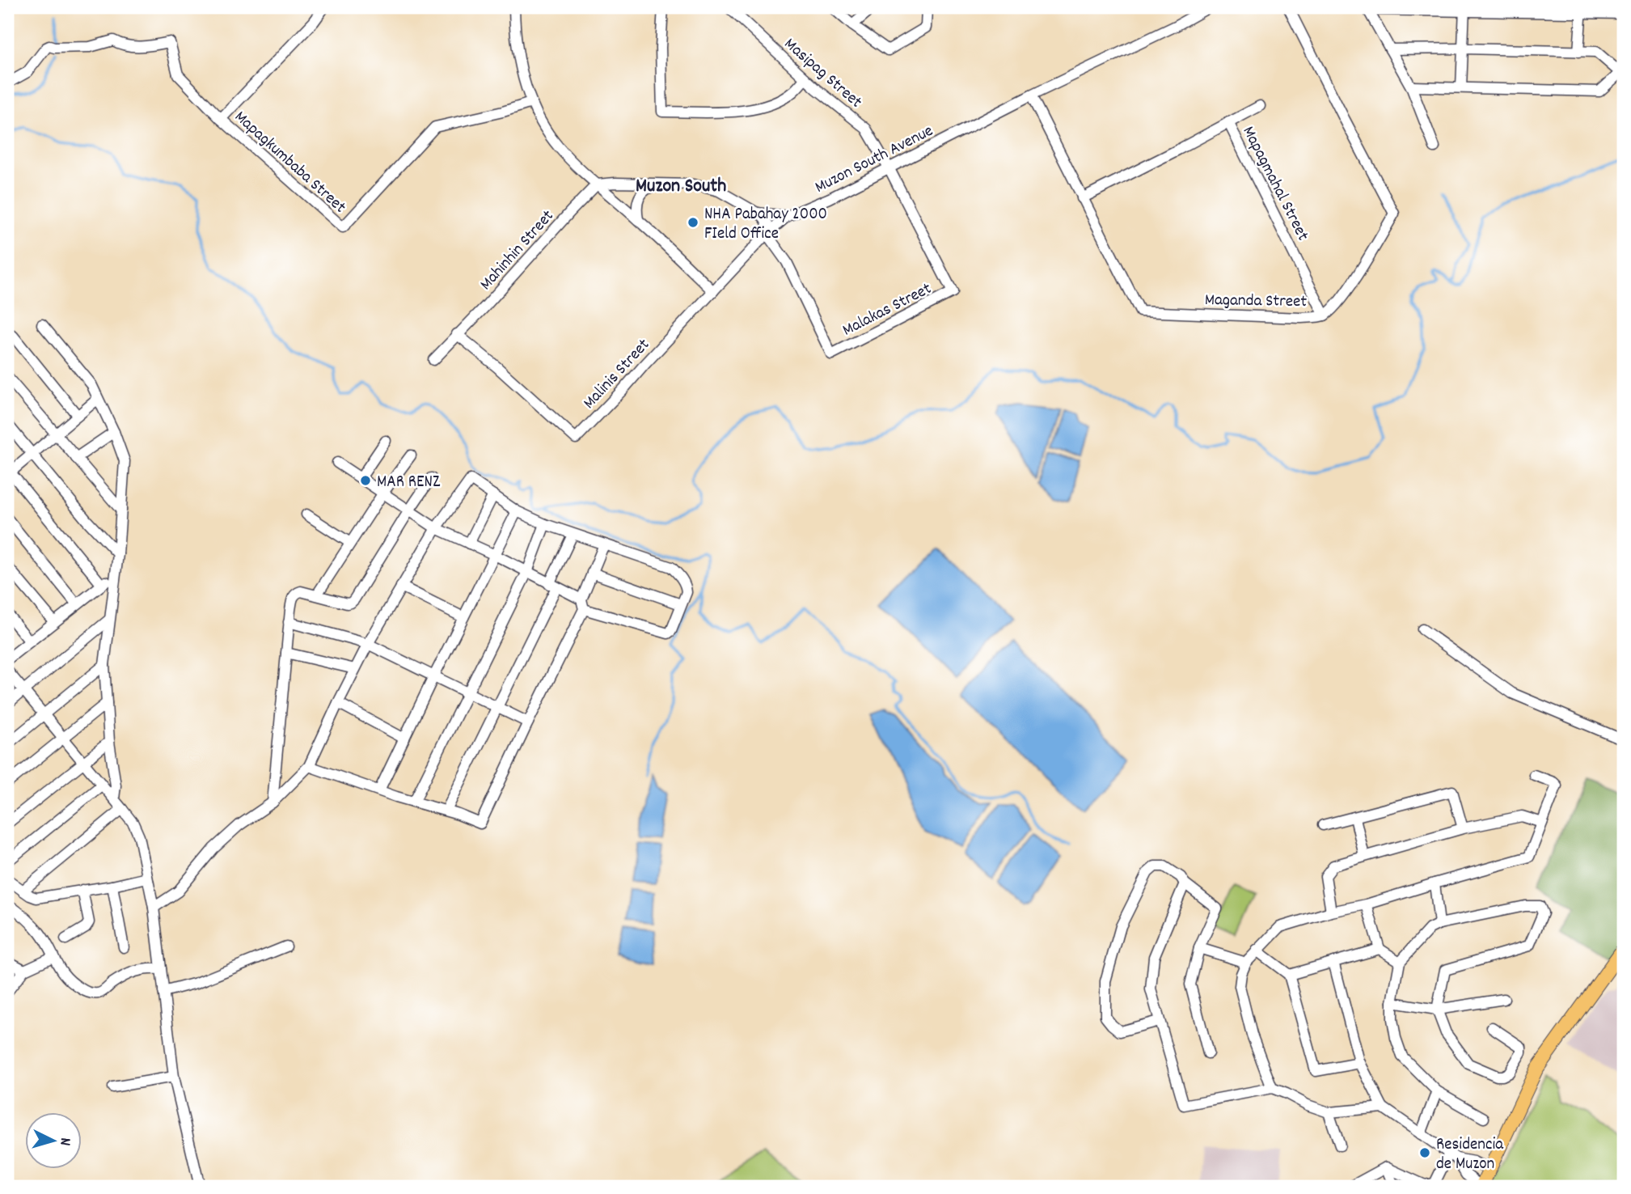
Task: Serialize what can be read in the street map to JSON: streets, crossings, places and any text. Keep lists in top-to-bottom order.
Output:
{
  "streets": {
    "street": [
      "Masipag Street",
      "Muzon South Avenue",
      "Mapagkumbaba Street",
      "Mapagmahal Street",
      "Mahinhin Street",
      "Maganda Street",
      "Malakas Street",
      "Malinis Street"
    ]
  },
  "crossings": [
    ["Masipag Street", "Muzon South Avenue"],
    ["Masipag Street", "Malakas Street"],
    ["Muzon South Avenue", "Mahinhin Street"],
    ["Muzon South Avenue", "Maganda Street"],
    ["Muzon South Avenue", "Malakas Street"],
    ["Muzon South Avenue", "Malinis Street"],
    ["Mapagmahal Street", "Maganda Street"],
    ["Mahinhin Street", "Malinis Street"],
    ["Malakas Street", "Malinis Street"]
  ],
  "districts": ["Muzon South"],
  "places": ["NHA Pabahay 2000 FIeld Office", "MAR RENZ", "Residencia de Muzon"],
  "north": "right"
}
